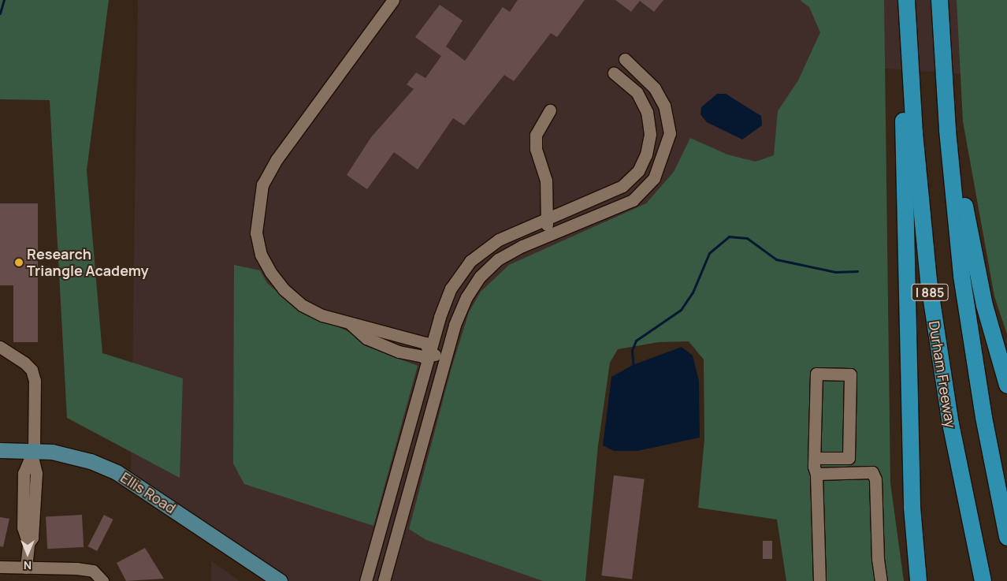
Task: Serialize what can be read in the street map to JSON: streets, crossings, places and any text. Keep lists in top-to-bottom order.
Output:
{
  "streets": {
    "highway": ["I 885", "Durham Freeway"],
    "main road": ["Ellis Road"]
  },
  "places": ["Research Triangle Academy"],
  "north": "bottom"
}
